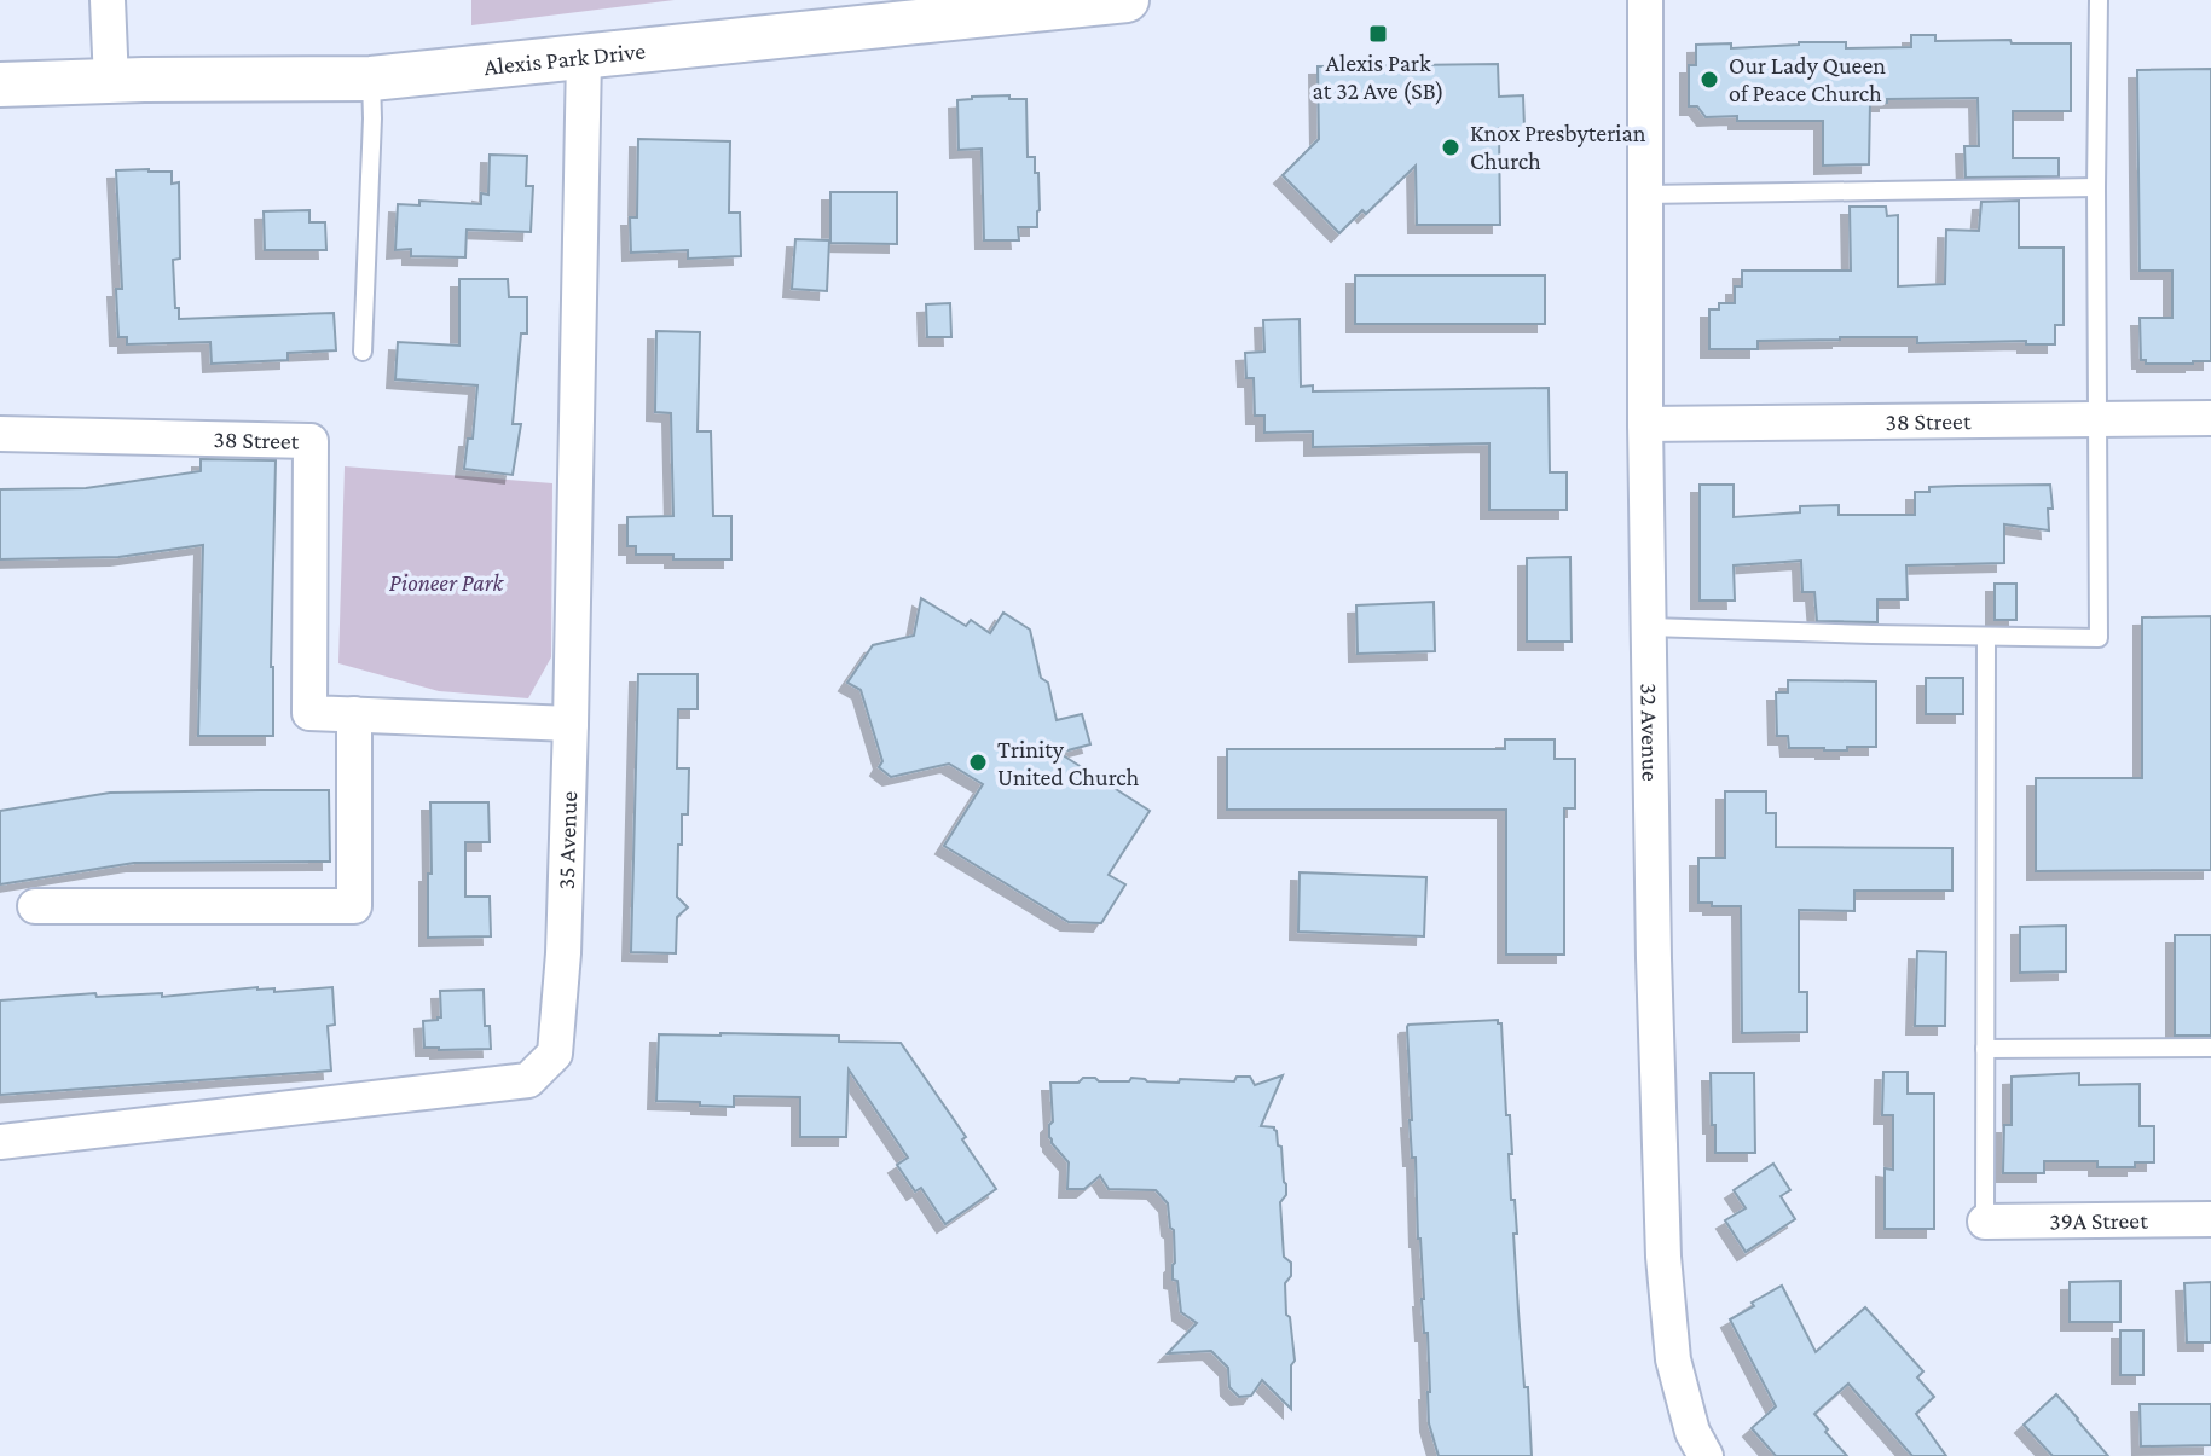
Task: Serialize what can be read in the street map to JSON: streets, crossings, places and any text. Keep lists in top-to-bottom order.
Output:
{
  "streets": {
    "street": [
      "Alexis Park Drive",
      "38 Street",
      "32 Avenue",
      "35 Avenue",
      "39A Street"
    ]
  },
  "crossings": [
    ["Alexis Park Drive", "35 Avenue"],
    ["38 Street", "32 Avenue"],
    ["38 Street", "35 Avenue"]
  ],
  "parks": ["Pioneer Park"],
  "places": {
    "transit": ["Alexis Park at 32 Ave (SB)"],
    "other": ["Our Lady Queen of Peace Church", "Knox Presbyterian Church", "Trinity United Church"]
  }
}
